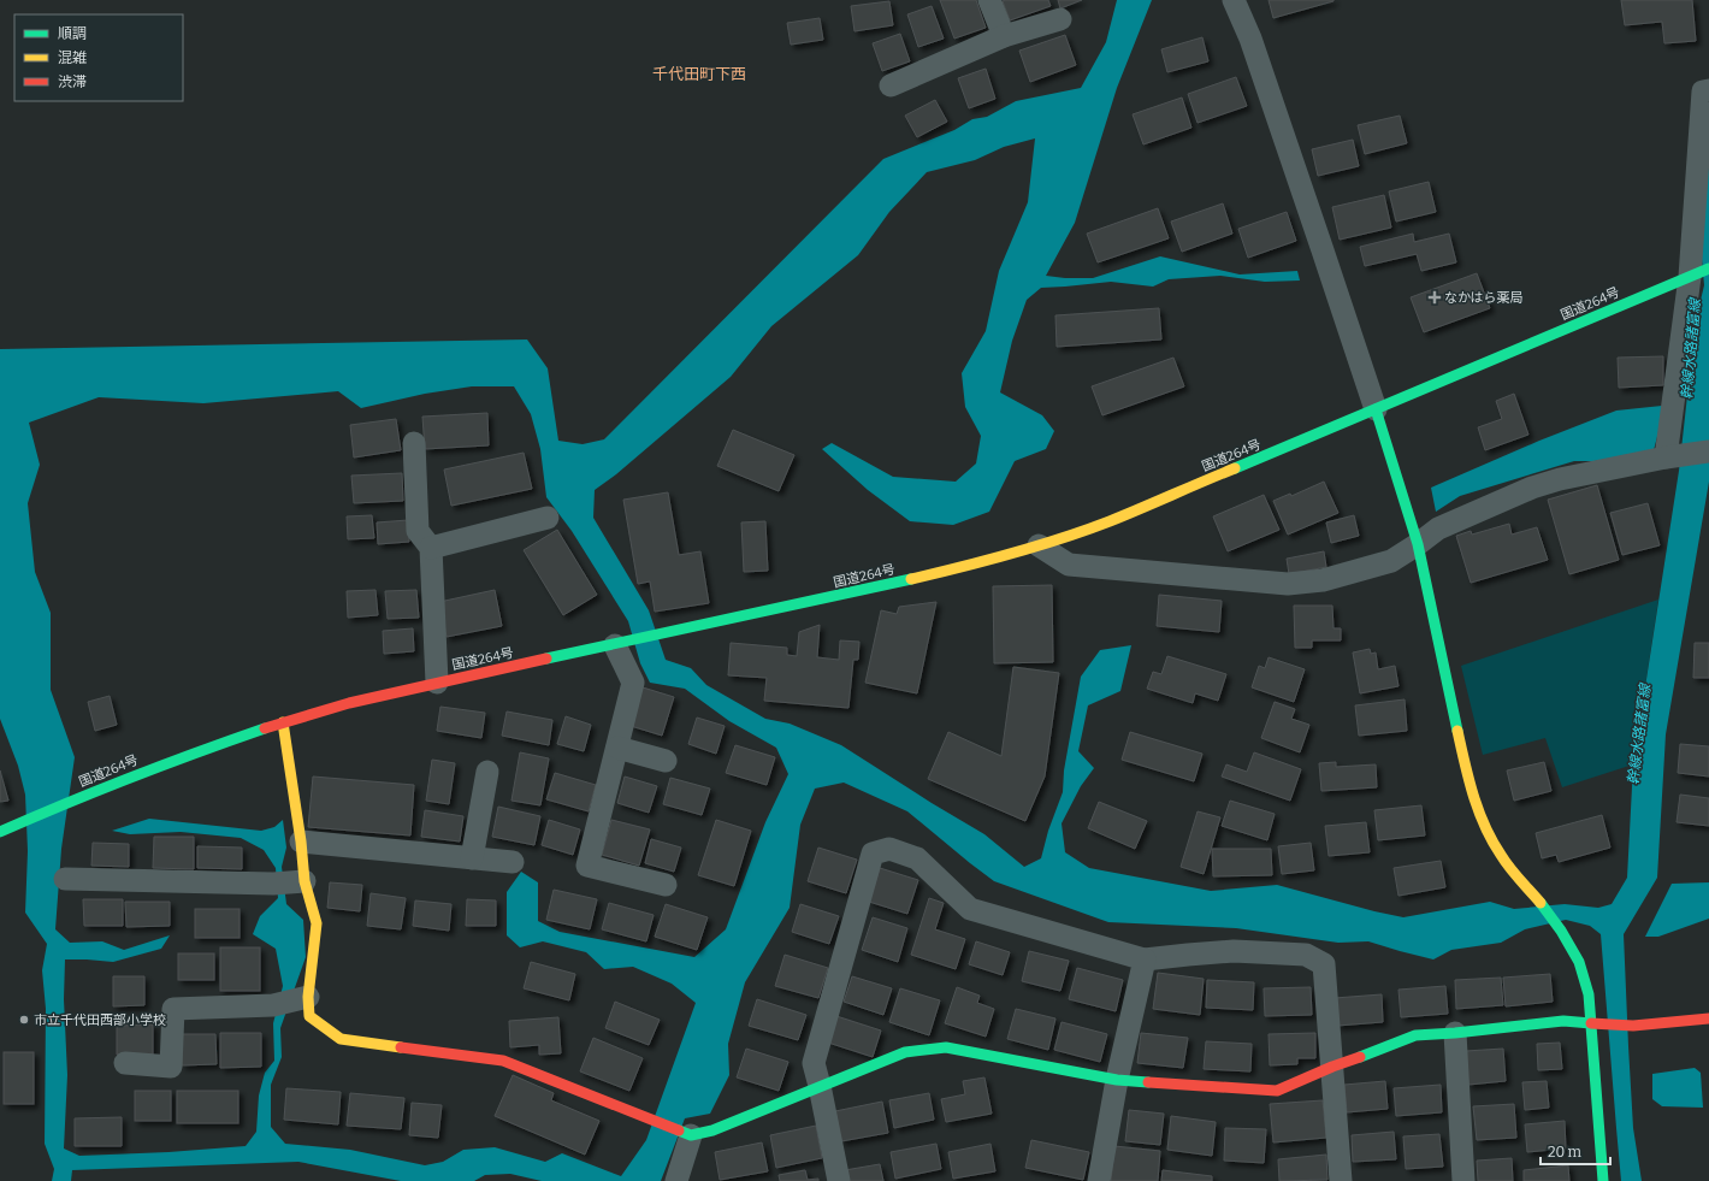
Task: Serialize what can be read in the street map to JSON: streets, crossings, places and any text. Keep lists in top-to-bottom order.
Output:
{
  "streets": {
    "main road": ["国道264号"]
  },
  "districts": ["千代田町下西"],
  "water": ["幹線水路諸富線"],
  "places": {
    "health": ["なかはら薬局"],
    "other": ["市立千代田西部小学校"]
  },
  "legend": ["順調", "混雑", "渋滞"],
  "scale_bar": "20 m"
}
